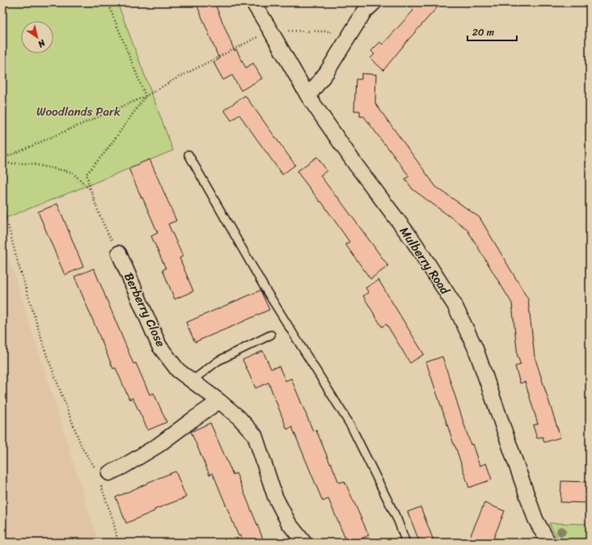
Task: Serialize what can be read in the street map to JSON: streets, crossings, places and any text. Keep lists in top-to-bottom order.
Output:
{
  "streets": {
    "street": ["Mulberry Road", "Berberry Close"]
  },
  "parks": ["Woodlands Park"],
  "scale_bar": "20 m",
  "north": "bottom right"
}
